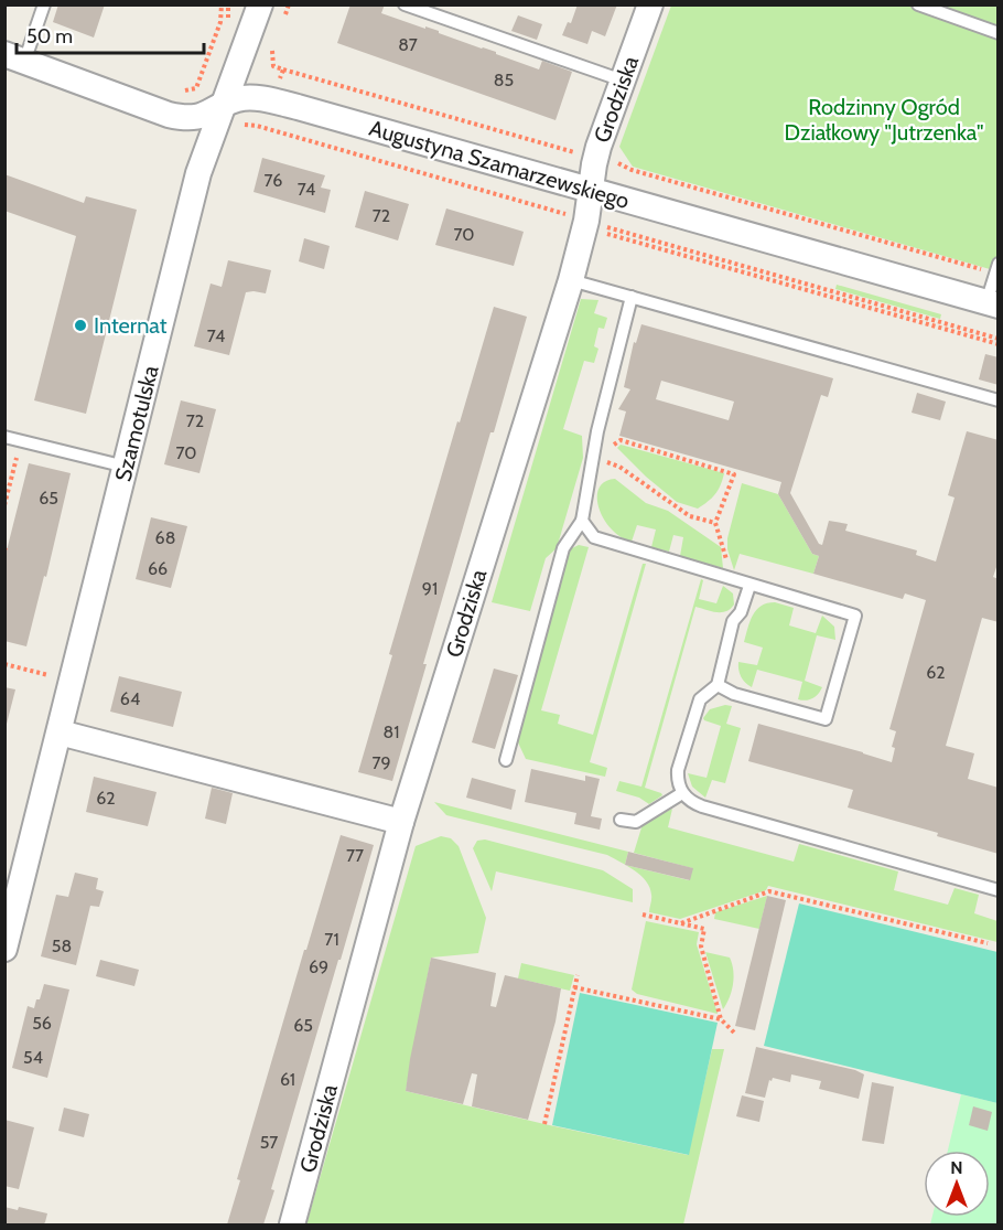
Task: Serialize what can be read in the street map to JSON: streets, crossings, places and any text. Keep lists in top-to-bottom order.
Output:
{
  "streets": {
    "street": ["Grodziska", "Augustyna Szamarzewskiego", "Szamotulska"]
  },
  "crossings": [
    ["Grodziska", "Augustyna Szamarzewskiego"],
    ["Augustyna Szamarzewskiego", "Szamotulska"]
  ],
  "parks": ["Rodzinny Ogród Działkowy \"Jutrzenka\""],
  "places": ["Internat"],
  "house_numbers": [
    "87",
    "85",
    "76",
    "74",
    "72",
    "70",
    "74",
    "72",
    "70",
    "65",
    "68",
    "66",
    "91",
    "62",
    "64",
    "81",
    "79",
    "62",
    "77",
    "71",
    "58",
    "69",
    "56",
    "65",
    "54",
    "61",
    "57"
  ],
  "scale_bar": "50 m",
  "north": "top"
}
